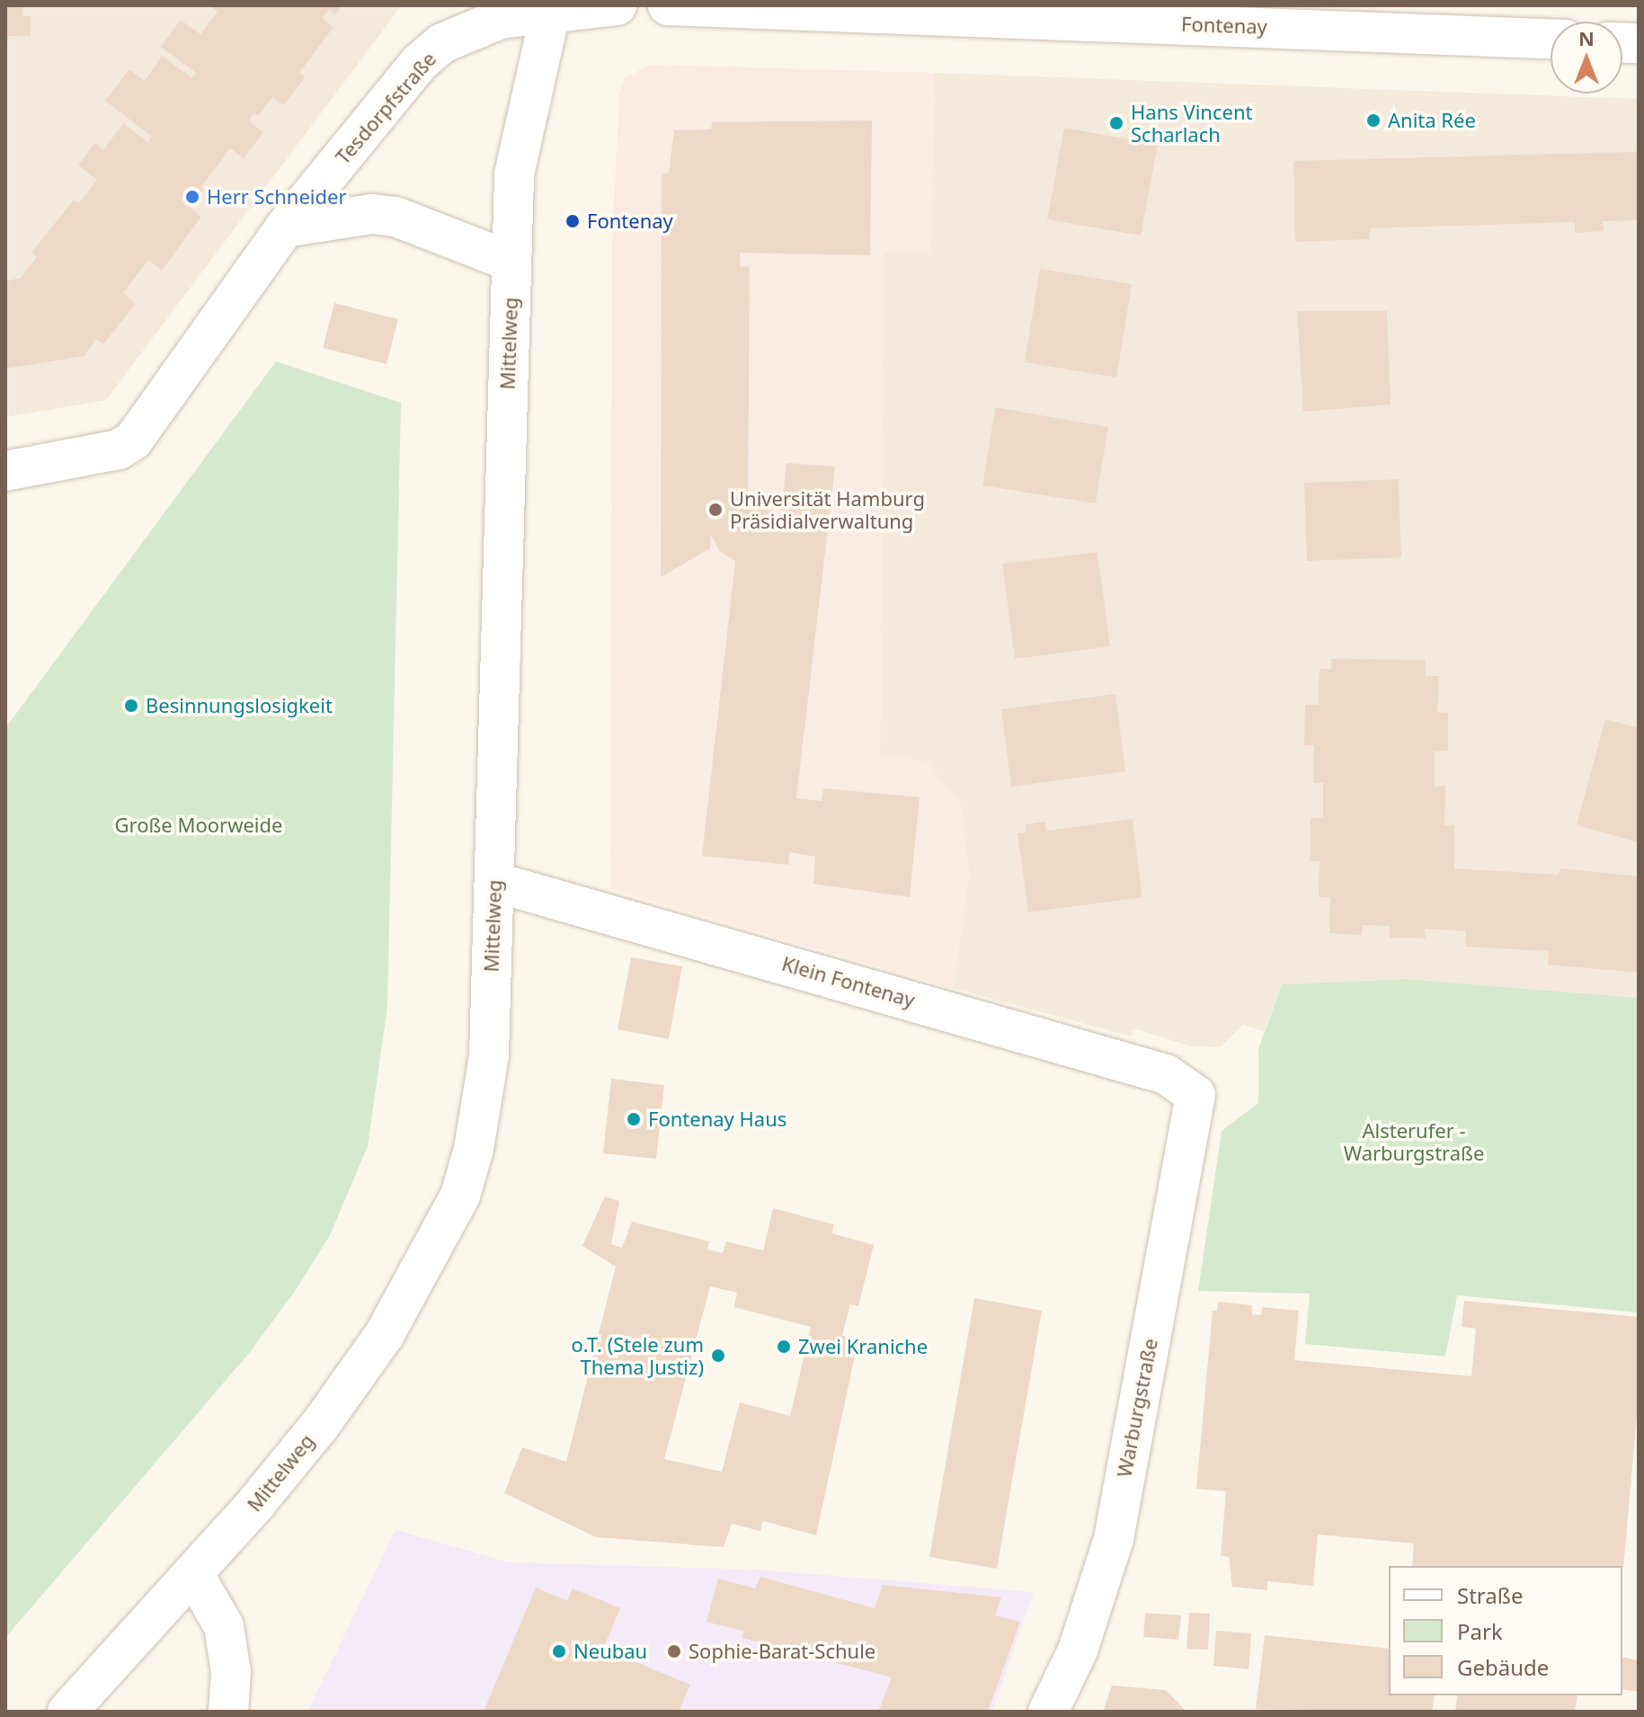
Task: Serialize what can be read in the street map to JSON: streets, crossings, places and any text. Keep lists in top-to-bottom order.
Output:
{
  "streets": {
    "street": [
      "Fontenay",
      "Tesdorpfstraße",
      "Mittelweg",
      "Klein Fontenay",
      "Warburgstraße"
    ]
  },
  "crossings": [
    ["Tesdorpfstraße", "Mittelweg"],
    ["Mittelweg", "Klein Fontenay"],
    ["Klein Fontenay", "Warburgstraße"]
  ],
  "parks": ["Große Moorweide", "Alsterufer - Warburgstraße"],
  "places": [
    "Anita Rée",
    "Hans Vincent Scharlach",
    "Herr Schneider",
    "Fontenay",
    "Universität Hamburg Präsidialverwaltung",
    "Besinnungslosigkeit",
    "Fontenay Haus",
    "Zwei Kraniche",
    "o.T. (Stele zum Thema Justiz)",
    "Neubau",
    "Sophie-Barat-Schule"
  ],
  "legend": ["Straße", "Park", "Gebäude"],
  "north": "top"
}
